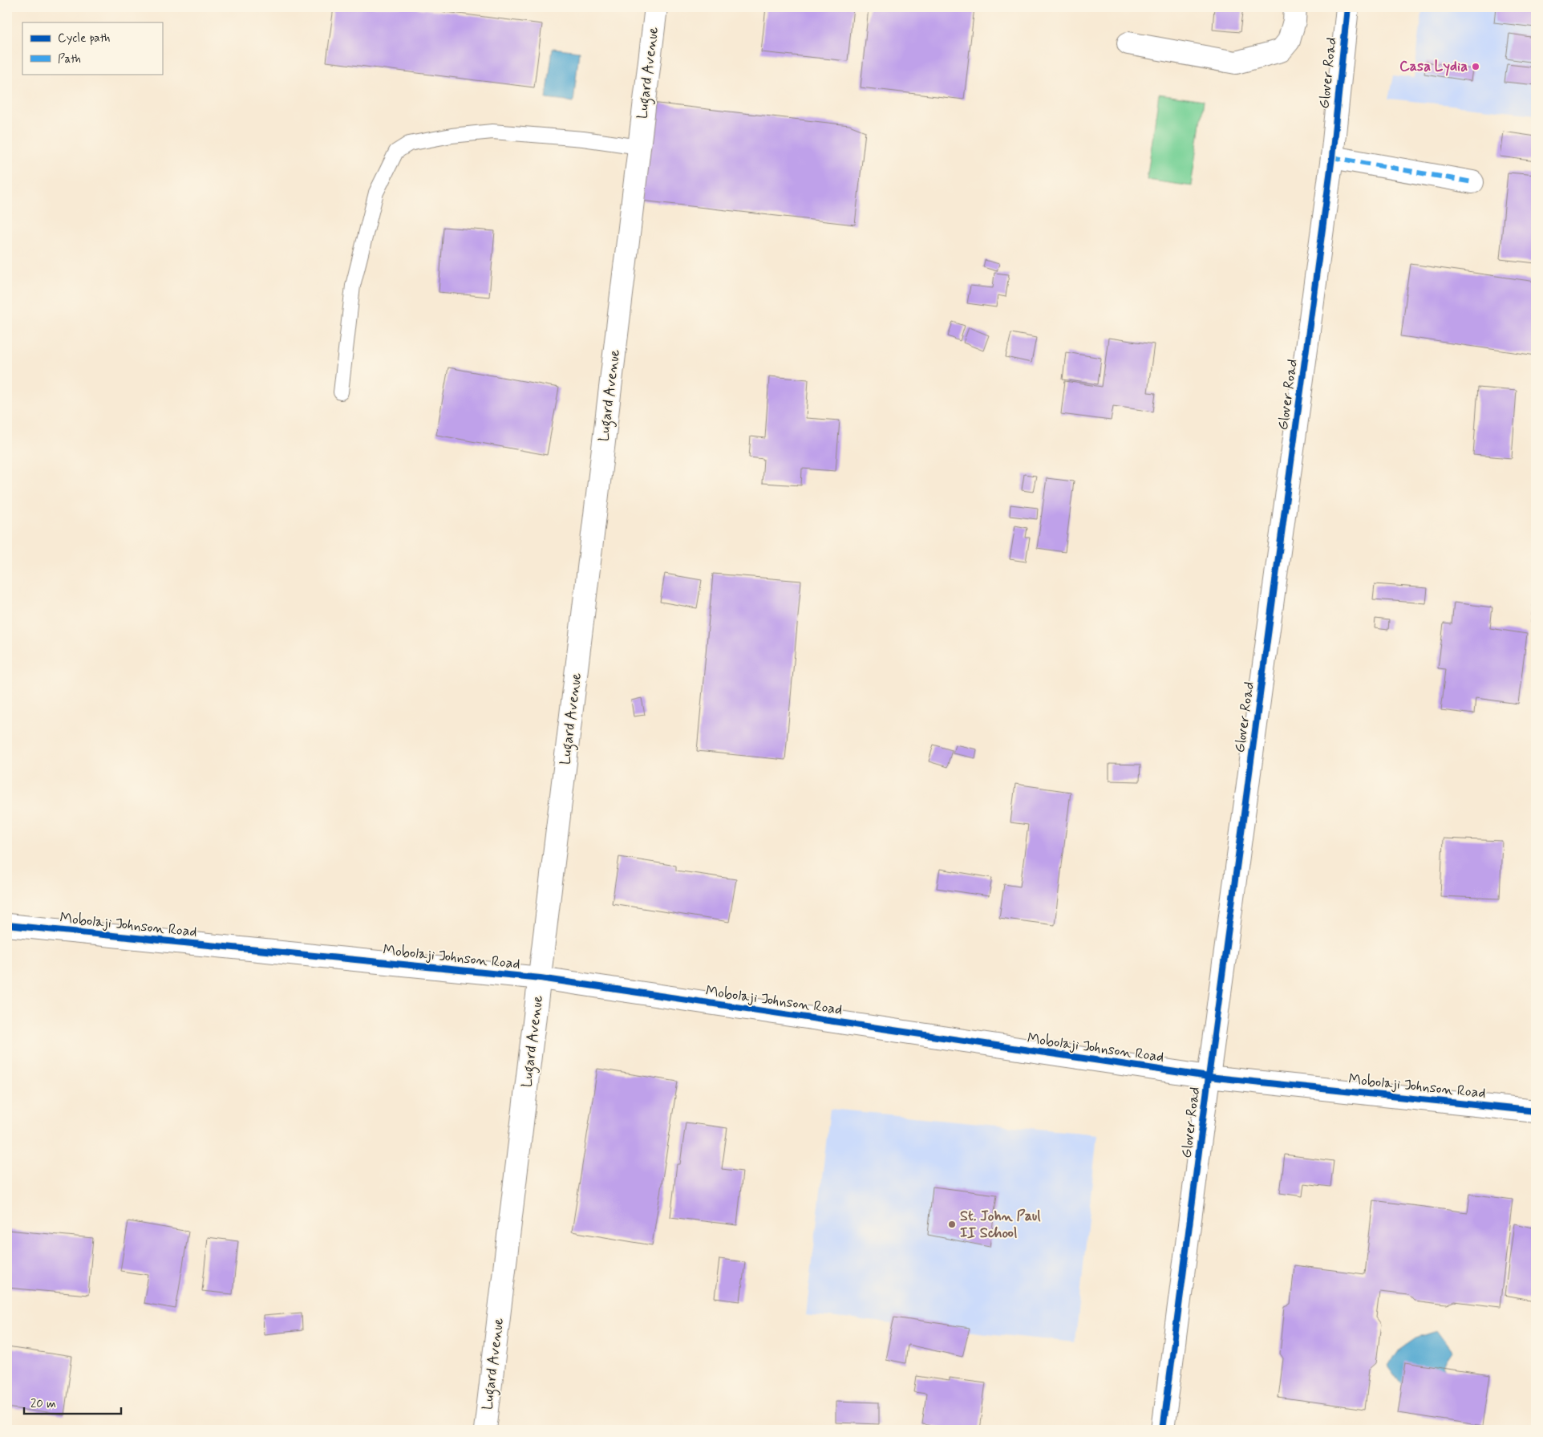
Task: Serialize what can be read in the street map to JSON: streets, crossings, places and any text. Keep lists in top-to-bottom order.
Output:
{
  "streets": {
    "street": ["Lugard Avenue", "Glover Road", "Mobolaji Johnson Road"]
  },
  "crossings": [
    ["Lugard Avenue", "Mobolaji Johnson Road"],
    ["Glover Road", "Mobolaji Johnson Road"]
  ],
  "places": ["Casa Lydia", "St. John Paul II School"],
  "legend": ["Cycle path", "Path"],
  "scale_bar": "20 m"
}
